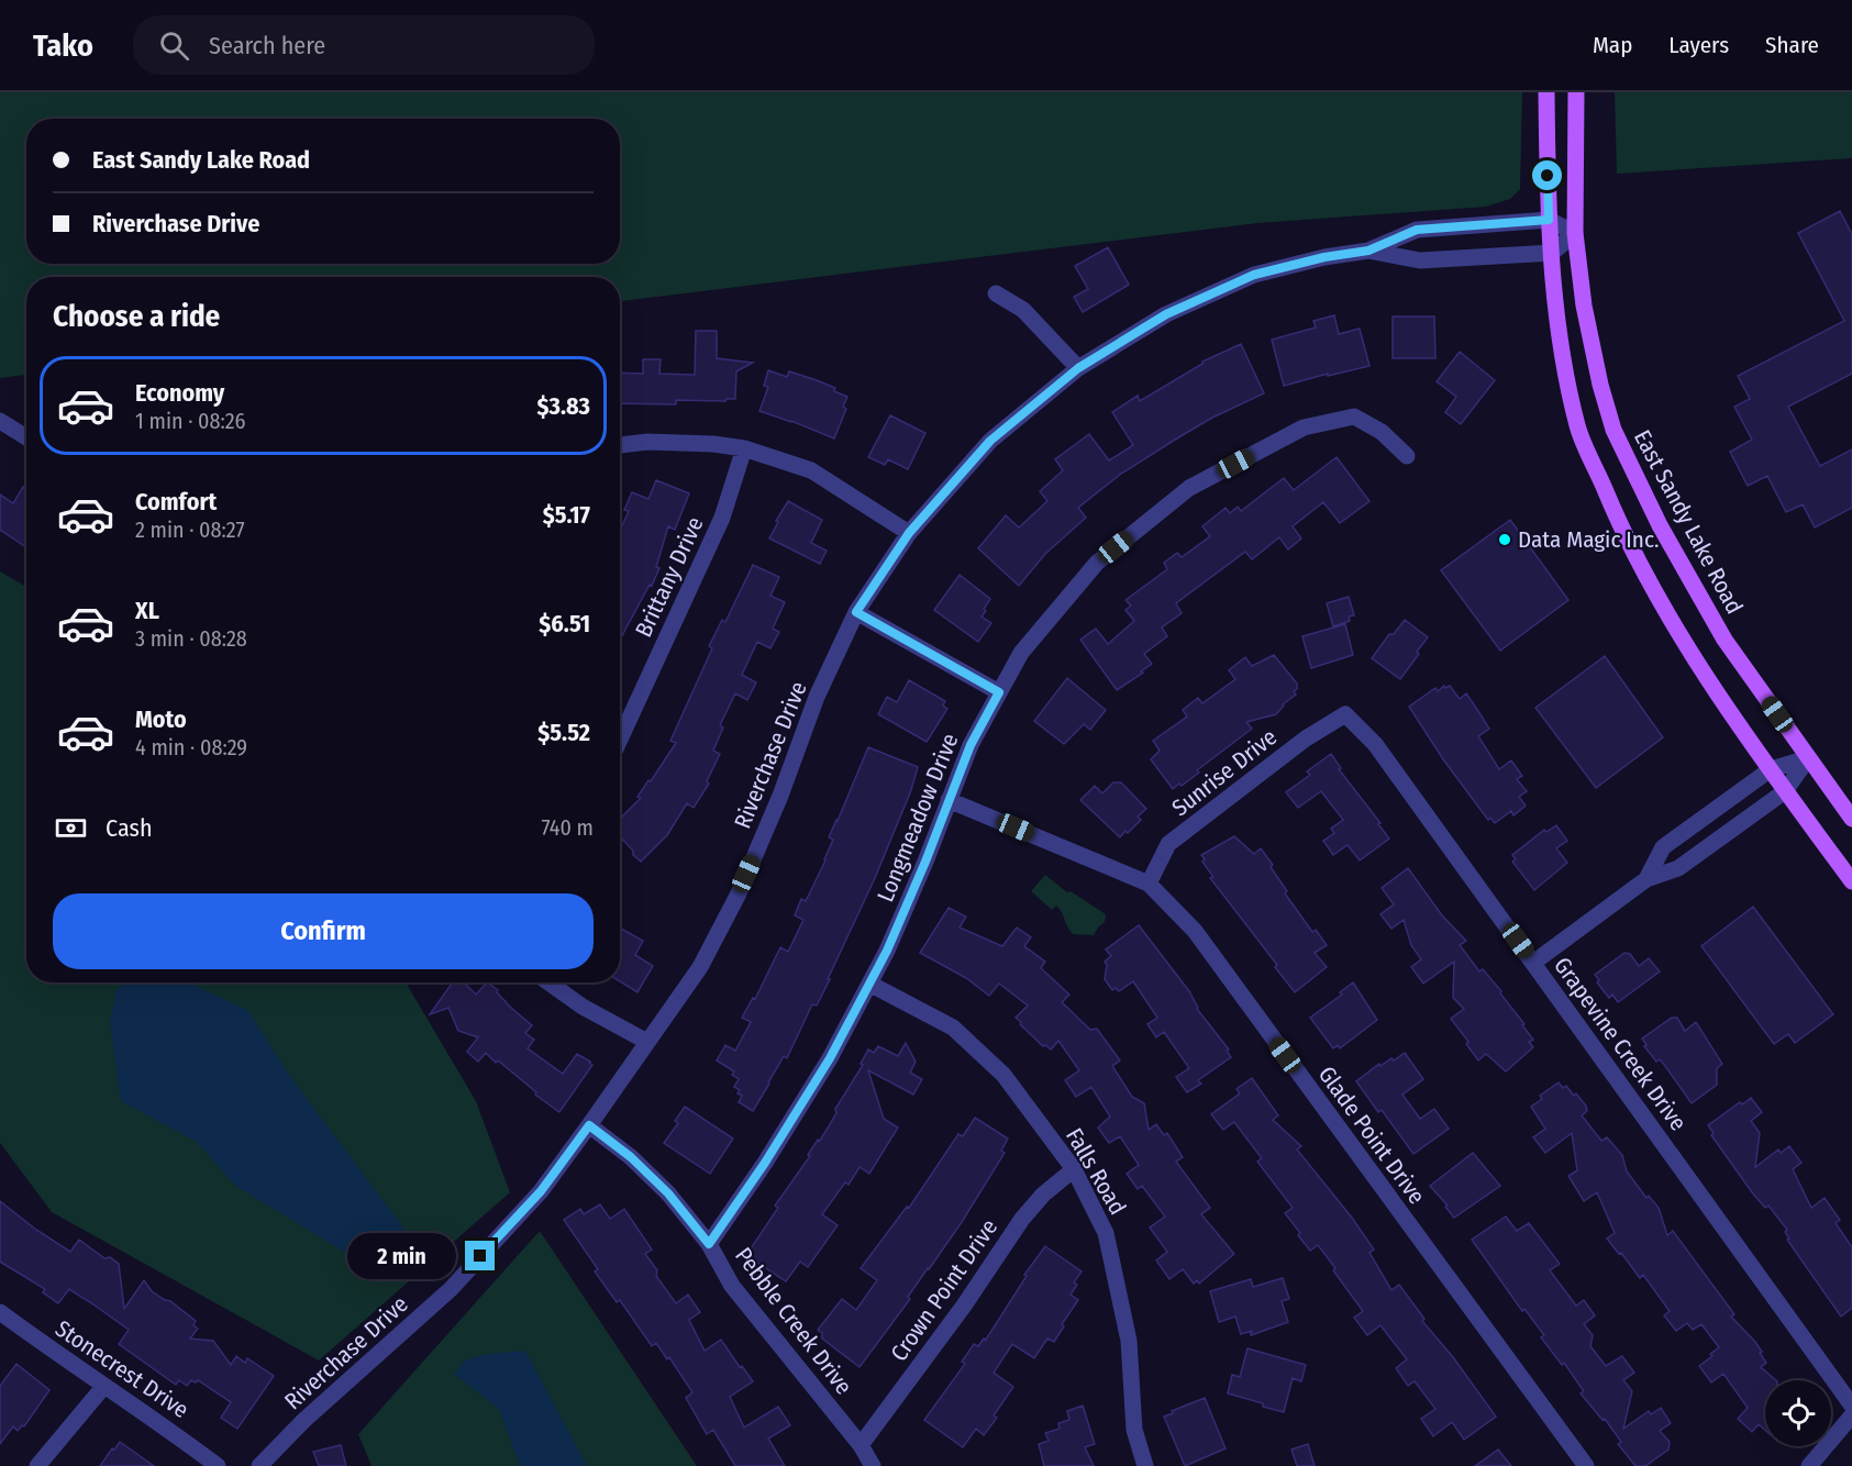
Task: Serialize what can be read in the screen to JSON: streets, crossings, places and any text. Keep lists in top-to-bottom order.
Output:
{
  "streets": {
    "main road": ["East Sandy Lake Road"],
    "street": [
      "Brittany Drive",
      "Riverchase Drive",
      "Sunrise Drive",
      "Longmeadow Drive",
      "Grapevine Creek Drive",
      "Glade Point Drive",
      "Falls Road",
      "Crown Point Drive",
      "Pebble Creek Drive",
      "Stonecrest Drive"
    ]
  },
  "crossings": [
    ["Riverchase Drive", "Pebble Creek Drive"],
    ["Sunrise Drive", "Grapevine Creek Drive"],
    ["Sunrise Drive", "Glade Point Drive"],
    ["Longmeadow Drive", "Glade Point Drive"],
    ["Longmeadow Drive", "Falls Road"],
    ["Longmeadow Drive", "Pebble Creek Drive"],
    ["Falls Road", "Crown Point Drive"],
    ["Crown Point Drive", "Pebble Creek Drive"]
  ],
  "places": ["Data Magic Inc."],
  "page": {
    "header": "Tako",
    "search": "Search here",
    "nav": ["Map", "Layers", "Share"],
    "banner": ["East Sandy Lake Road", "Riverchase Drive"],
    "heading": "Choose a ride",
    "list": [
      {
        "name": "Economy",
        "note": "1 min · 08:26",
        "value": "$3.83"
      },
      {
        "name": "Comfort",
        "note": "2 min · 08:27",
        "value": "$5.17"
      },
      {
        "name": "XL",
        "note": "3 min · 08:28",
        "value": "$6.51"
      },
      {
        "name": "Moto",
        "note": "4 min · 08:29",
        "value": "$5.52"
      }
    ],
    "pay": ["Cash", "740 m"],
    "buttons": "Confirm",
    "bubble": "2 min"
  }
}
